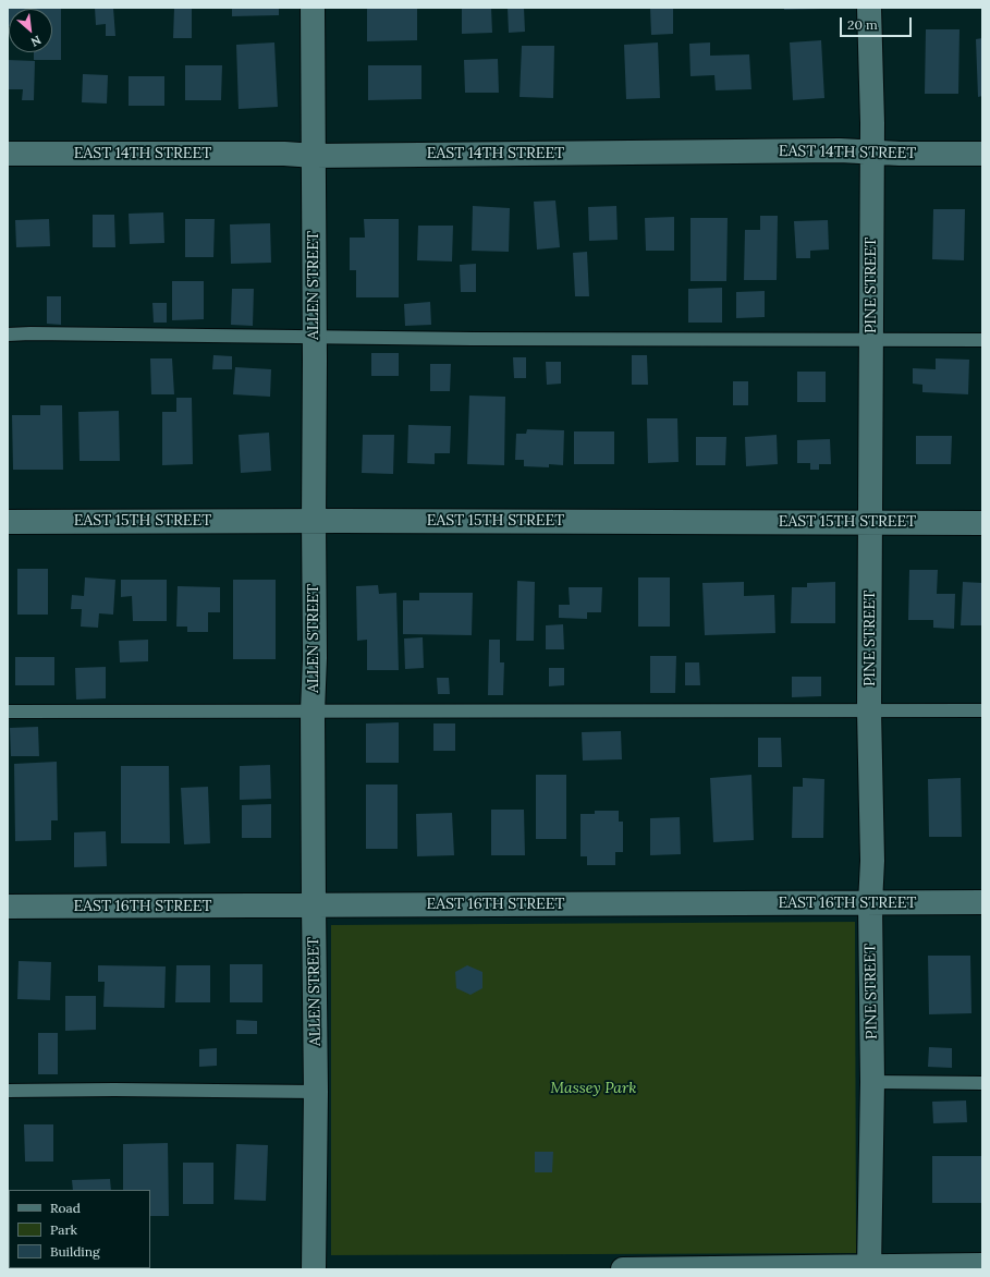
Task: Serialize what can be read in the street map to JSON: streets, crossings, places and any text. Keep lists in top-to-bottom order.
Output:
{
  "streets": {
    "street": [
      "EAST 14TH STREET",
      "ALLEN STREET",
      "PINE STREET",
      "EAST 15TH STREET",
      "EAST 16TH STREET"
    ]
  },
  "crossings": [
    ["EAST 14TH STREET", "ALLEN STREET"],
    ["EAST 14TH STREET", "PINE STREET"],
    ["ALLEN STREET", "EAST 15TH STREET"],
    ["ALLEN STREET", "EAST 16TH STREET"],
    ["PINE STREET", "EAST 15TH STREET"],
    ["PINE STREET", "EAST 16TH STREET"]
  ],
  "parks": ["Massey Park"],
  "legend": ["Road", "Park", "Building"],
  "scale_bar": "20 m",
  "north": "bottom right"
}
